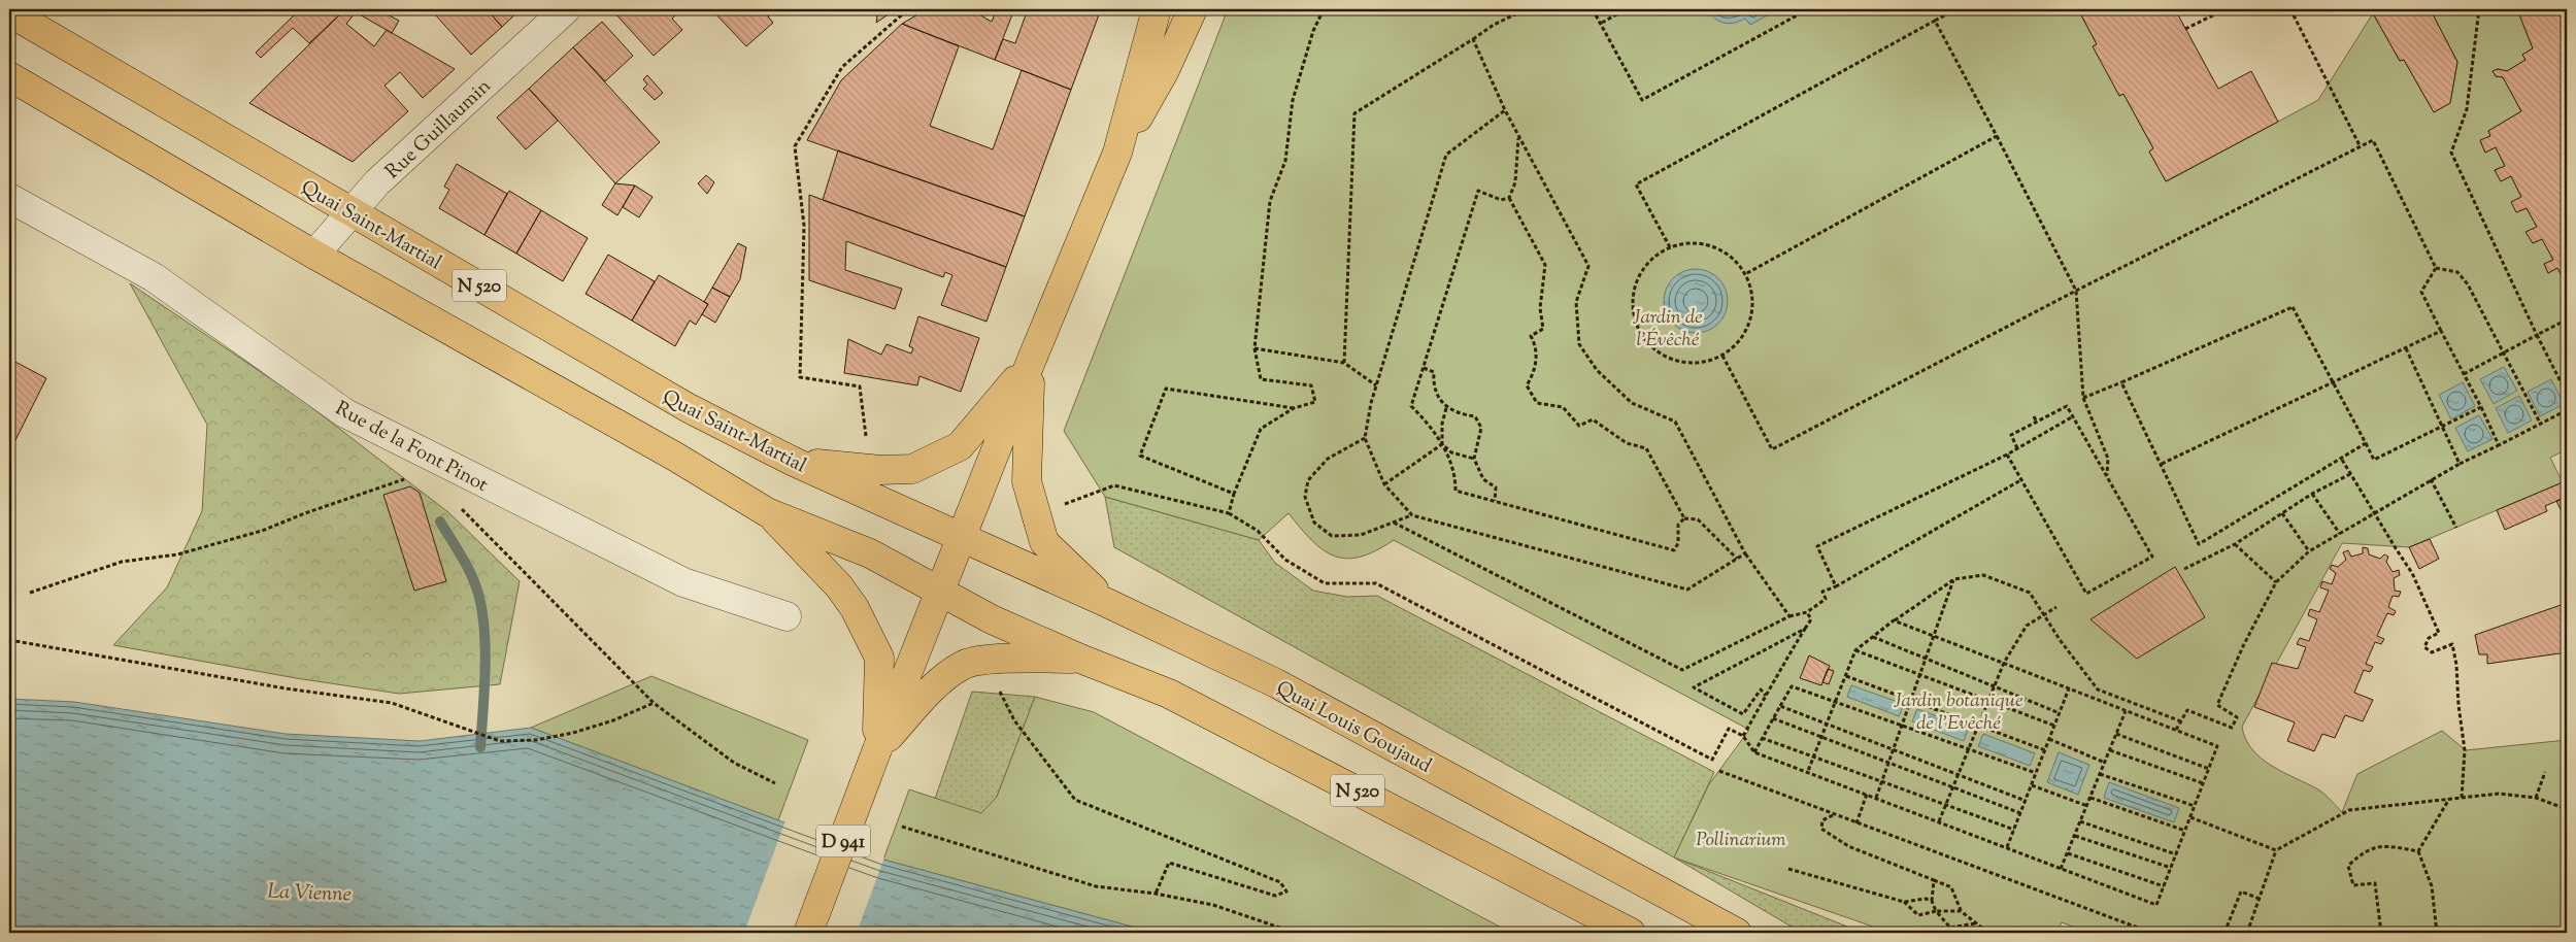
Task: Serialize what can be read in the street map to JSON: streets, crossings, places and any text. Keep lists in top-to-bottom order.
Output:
{
  "streets": {
    "main road": [
      "Quai Saint-Martial",
      "N 520",
      "Quai Louis Goujaud",
      "D 941"
    ],
    "street": ["Rue Guillaumin", "Rue de la Font Pinot"]
  },
  "crossings": [
    ["Rue Guillaumin", "Quai Saint-Martial"],
    ["Rue Guillaumin", "N 520"],
    ["Quai Saint-Martial", "Quai Louis Goujaud"],
    ["Quai Saint-Martial", "D 941"],
    ["N 520", "D 941"],
    ["Quai Louis Goujaud", "D 941"]
  ],
  "water": ["La Vienne"],
  "parks": ["Jardin de l'Évêché", "Jardin botanique de l'Evêché", "Pollinarium"]
}
